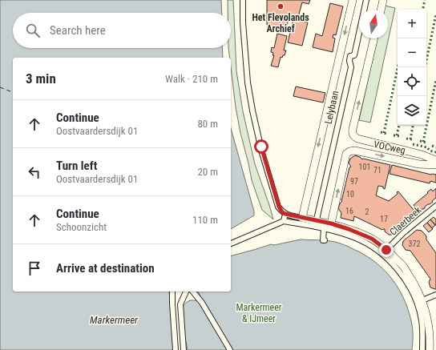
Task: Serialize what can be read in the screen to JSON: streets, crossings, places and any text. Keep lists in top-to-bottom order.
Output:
{
  "streets": {
    "street": ["Lelybaan", "VOCweg", "Claerbeek"]
  },
  "water": ["Markermeer"],
  "parks": ["Markermeer & IJmeer"],
  "places": ["Het Flevolands Archief"],
  "house_numbers": [
    "101",
    "71",
    "97",
    "10",
    "16",
    "2",
    "17",
    "372"
  ],
  "north": "top",
  "page": {
    "map_buttons": ["+", "−"],
    "search": "Search here",
    "heading": ["3 min", "Walk · 210 m"],
    "list": [
      ["Continue", "Oostvaardersdijk 01", "80 m"],
      ["Turn left", "Oostvaardersdijk 01", "20 m"],
      ["Continue", "Schoonzicht", "110 m"],
      "Arrive at destination"
    ]
  }
}
